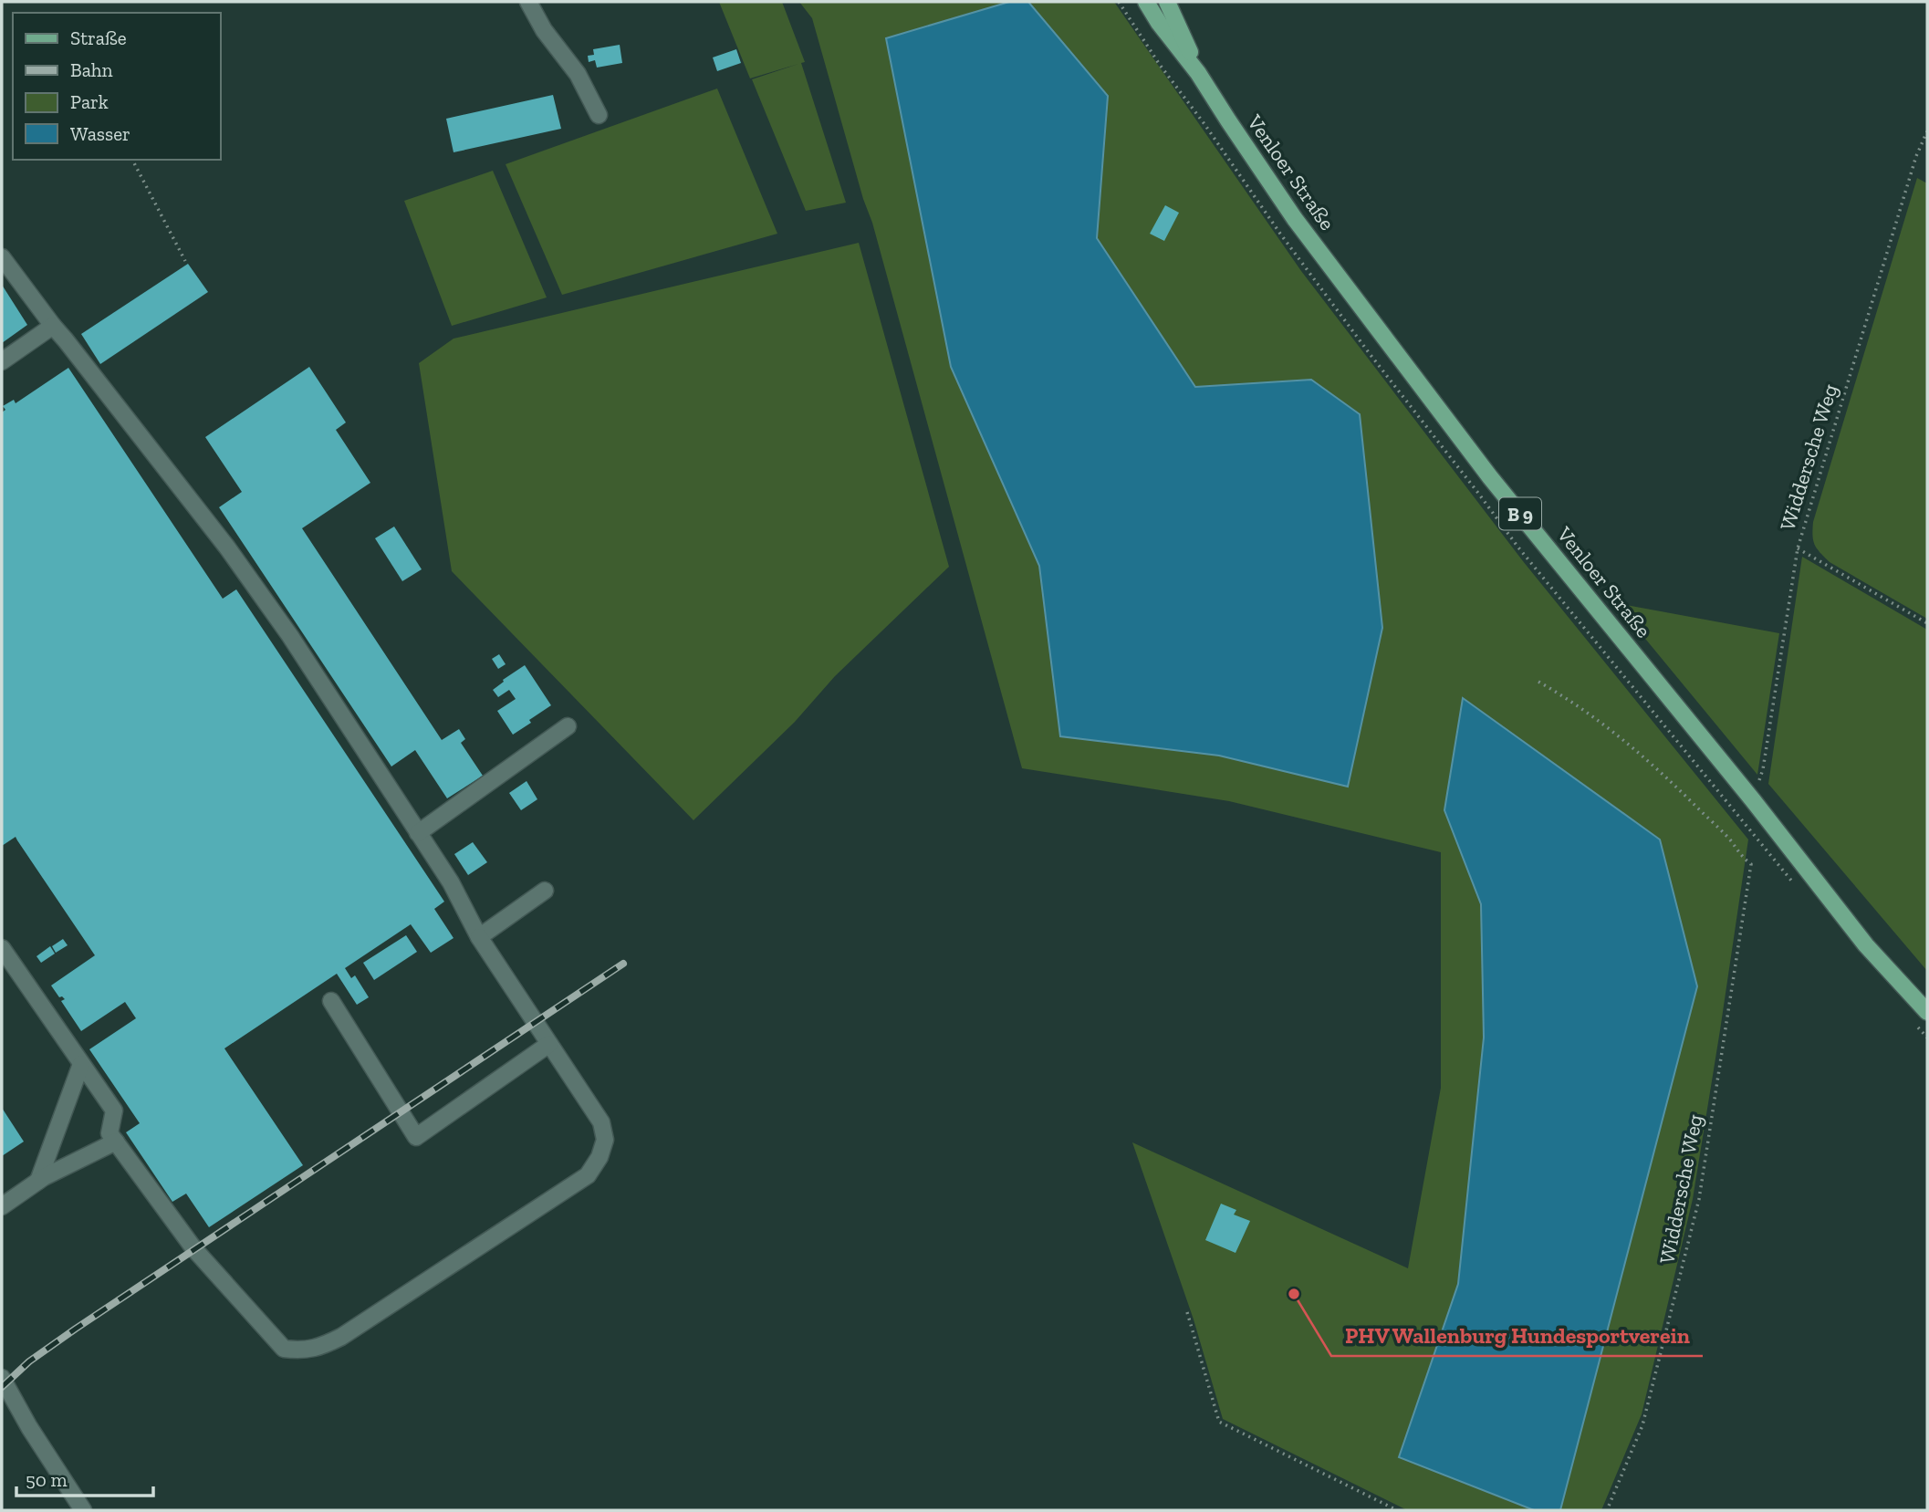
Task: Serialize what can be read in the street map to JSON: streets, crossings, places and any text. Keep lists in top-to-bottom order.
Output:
{
  "streets": {
    "main road": ["Venloer Straße", "B 9"],
    "path": ["Widdersche Weg"]
  },
  "crossings": [
    ["Venloer Straße", "Widdersche Weg"]
  ],
  "places": ["PHV Wallenburg Hundesportverein"],
  "legend": [
    "Straße",
    "Bahn",
    "Park",
    "Wasser"
  ],
  "scale_bar": "50 m"
}
